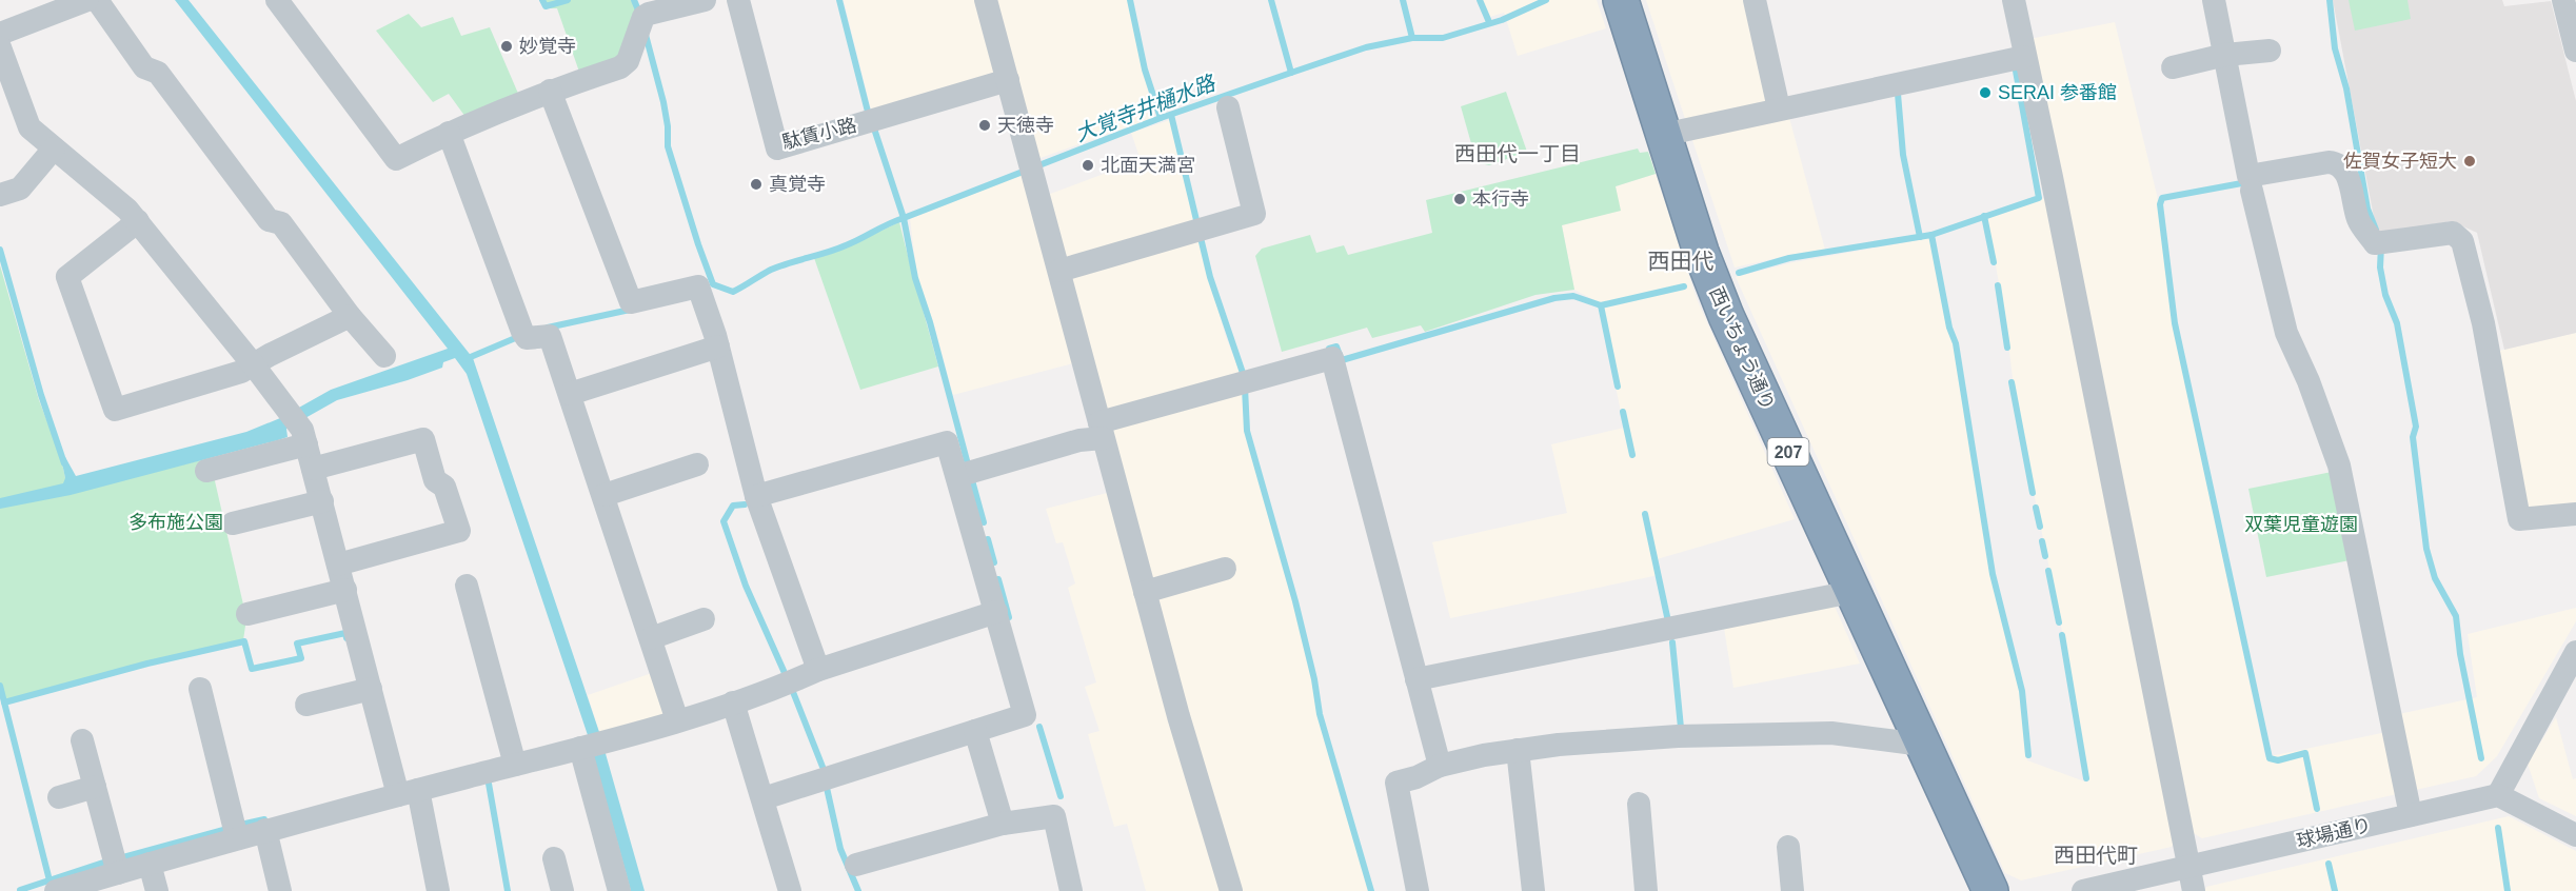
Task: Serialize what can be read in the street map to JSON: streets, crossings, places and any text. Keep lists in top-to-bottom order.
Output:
{
  "streets": {
    "highway": ["西いちょう通り", "207"],
    "street": ["駄賃小路", "球場通り"]
  },
  "districts": ["西田代一丁目", "西田代", "西田代町"],
  "water": ["大覚寺井樋水路"],
  "parks": ["多布施公園", "双葉児童遊園"],
  "places": [
    "妙覚寺",
    "SERAI 参番館",
    "天徳寺",
    "佐賀女子短大",
    "北面天満宮",
    "真覚寺",
    "本行寺"
  ]
}
